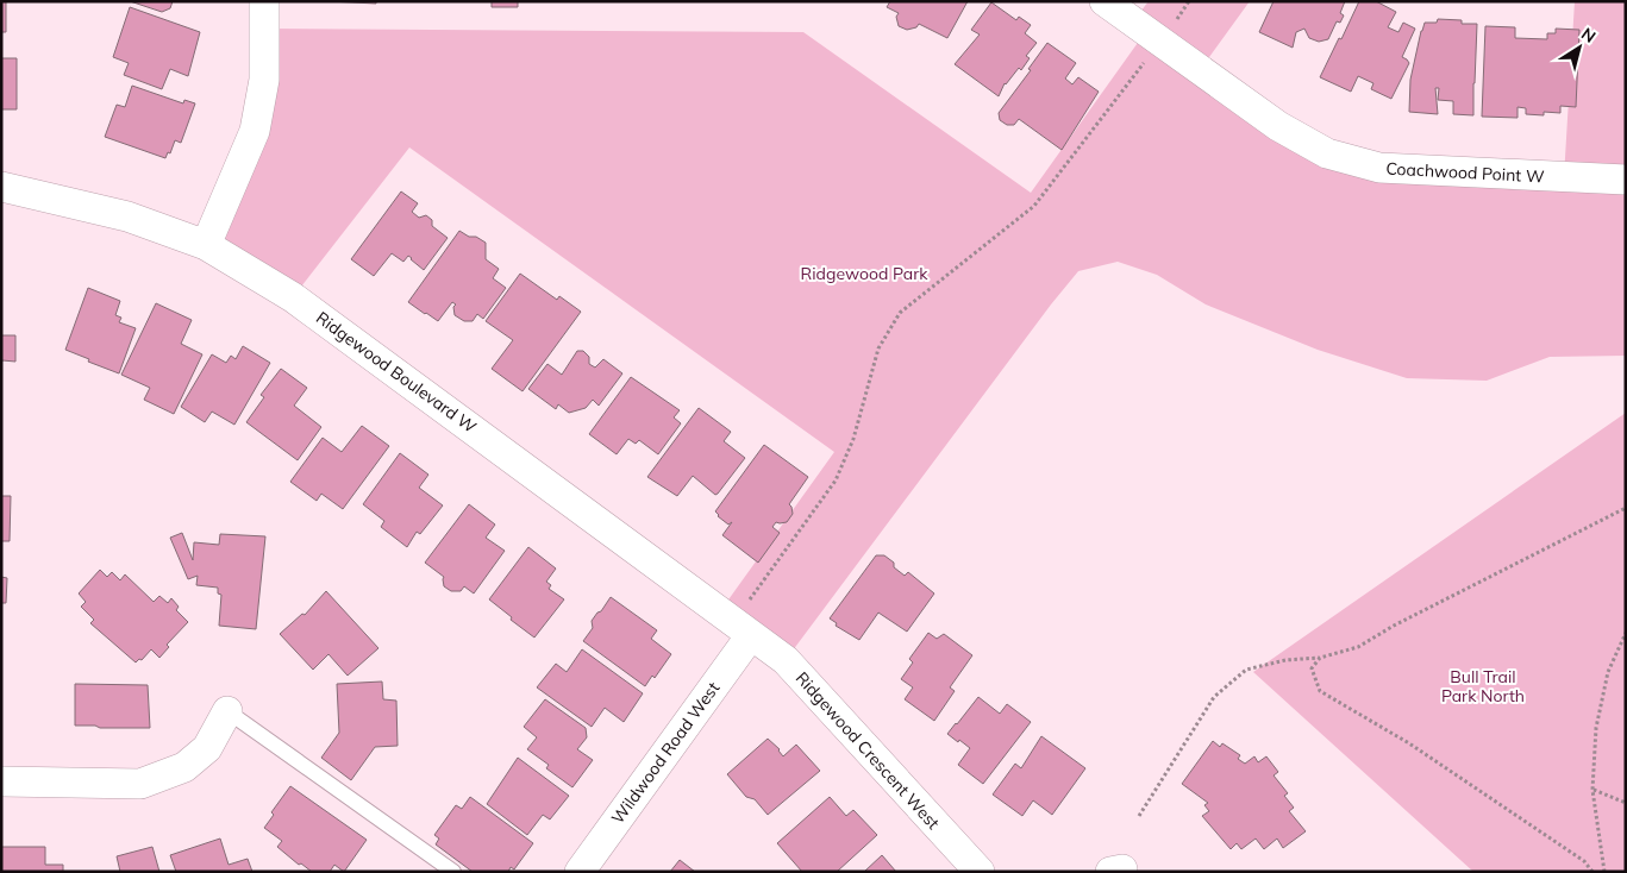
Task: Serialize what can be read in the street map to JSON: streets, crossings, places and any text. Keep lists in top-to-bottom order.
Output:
{
  "streets": {
    "street": [
      "Coachwood Point W",
      "Ridgewood Boulevard W",
      "Ridgewood Crescent West",
      "Wildwood Road West"
    ]
  },
  "crossings": [
    ["Ridgewood Boulevard W", "Ridgewood Crescent West"],
    ["Ridgewood Boulevard W", "Wildwood Road West"],
    ["Ridgewood Crescent West", "Wildwood Road West"]
  ],
  "parks": ["Ridgewood Park", "Bull Trail Park North"],
  "north": "top right"
}
